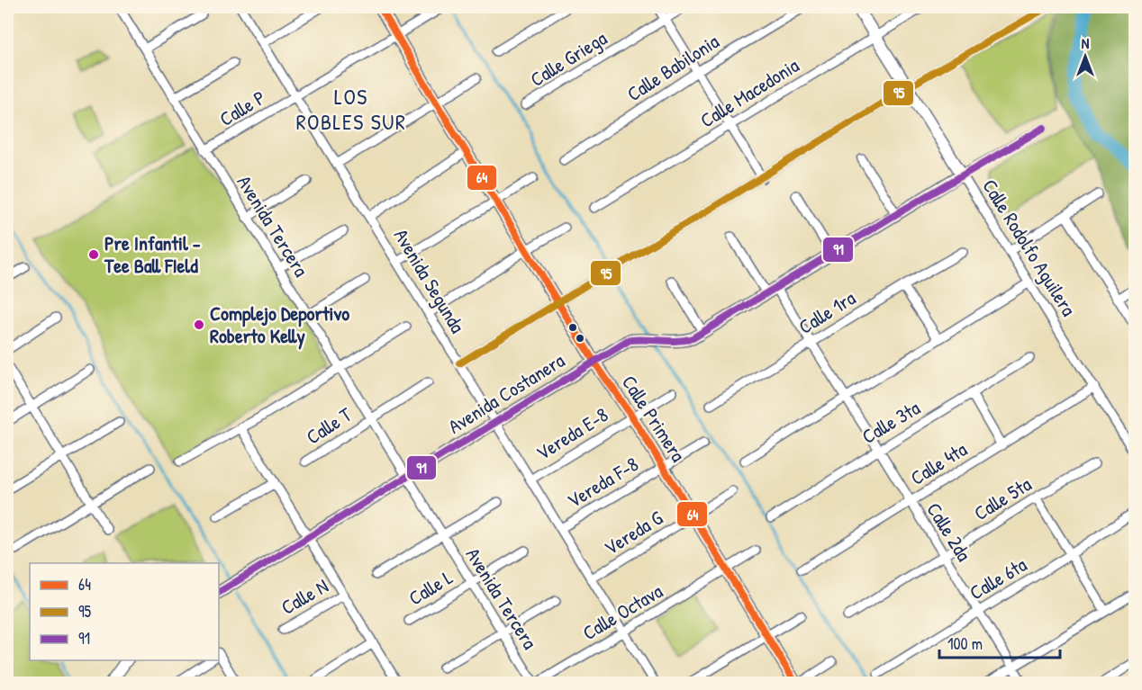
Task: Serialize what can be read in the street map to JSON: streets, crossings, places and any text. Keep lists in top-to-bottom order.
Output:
{
  "streets": {
    "street": [
      "Calle Griega",
      "Calle Babilonia",
      "Calle Macedonia",
      "Calle P",
      "Avenida Tercera",
      "Calle Rodolfo Aguilera",
      "Avenida Segunda",
      "Calle 1ra",
      "Avenida Costanera",
      "Calle Primera",
      "Calle 3ta",
      "Calle T",
      "Vereda E-8",
      "Calle 4ta",
      "Vereda F-8",
      "Calle 5ta",
      "Calle 2da",
      "Vereda G",
      "Calle 6ta",
      "Calle L",
      "Calle N",
      "Calle Octava"
    ]
  },
  "crossings": [
    ["Calle Macedonia", "Calle Rodolfo Aguilera"],
    ["Calle P", "Avenida Tercera"],
    ["Calle P", "Avenida Segunda"],
    ["Calle P", "Calle Primera"],
    ["Avenida Tercera", "Avenida Costanera"],
    ["Avenida Tercera", "Calle T"],
    ["Avenida Tercera", "Calle L"],
    ["Avenida Tercera", "Calle Octava"],
    ["Calle Rodolfo Aguilera", "Avenida Costanera"],
    ["Calle Rodolfo Aguilera", "Calle 4ta"],
    ["Avenida Segunda", "Avenida Costanera"],
    ["Avenida Segunda", "Vereda E-8"],
    ["Avenida Segunda", "Vereda F-8"],
    ["Avenida Segunda", "Vereda G"],
    ["Avenida Segunda", "Calle Octava"],
    ["Calle 1ra", "Calle 2da"],
    ["Avenida Costanera", "Calle Primera"],
    ["Avenida Costanera", "Calle 2da"],
    ["Calle Primera", "Vereda E-8"],
    ["Calle Primera", "Vereda F-8"],
    ["Calle Primera", "Vereda G"],
    ["Calle Primera", "Calle Octava"],
    ["Calle 3ta", "Calle 2da"],
    ["Calle 4ta", "Calle 2da"],
    ["Calle 5ta", "Calle 2da"],
    ["Calle 2da", "Calle 6ta"]
  ],
  "districts": ["LOS ROBLES SUR"],
  "places": ["Pre Infantil - Tee Ball FIeld", "Complejo Deportivo Roberto Kelly"],
  "lines": ["transit line 64", "transit line 95", "transit line 91"],
  "legend": ["64", "95", "91"],
  "scale_bar": "100 m",
  "north": "top"
}
